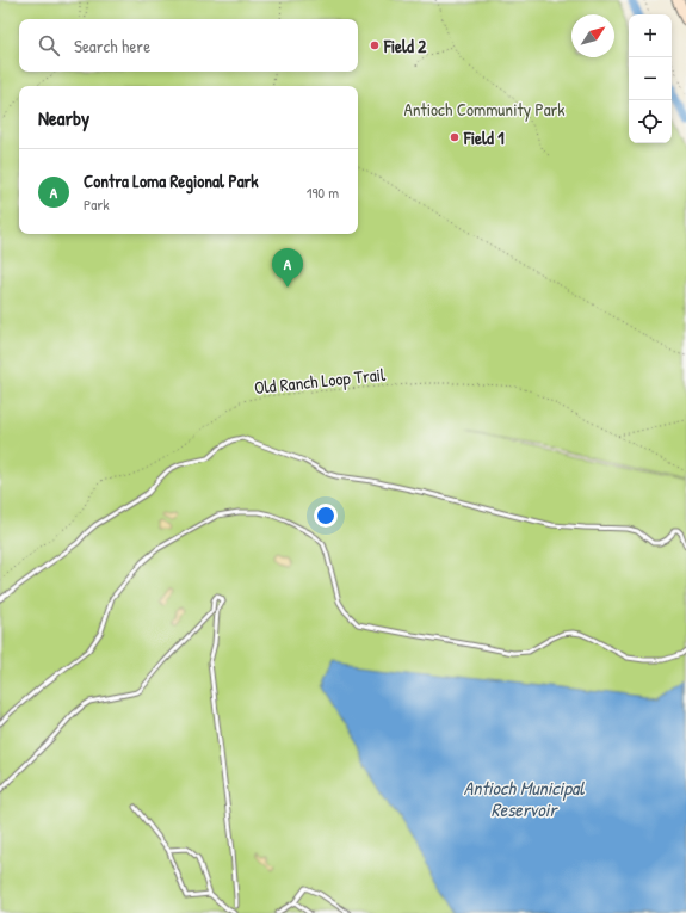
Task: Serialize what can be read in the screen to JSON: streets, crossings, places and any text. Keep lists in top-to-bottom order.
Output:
{
  "streets": {
    "path": ["Old Ranch Loop Trail"]
  },
  "water": ["Antioch Municipal Reservoir"],
  "parks": ["Antioch Community Park"],
  "places": ["Field 2", "Field 1"],
  "north": "top right",
  "page": {
    "map_buttons": ["+", "−"],
    "search": "Search here",
    "heading": "Nearby",
    "list": [
      {
        "mark": "A",
        "name": "Contra Loma Regional Park",
        "note": "Park",
        "value": "190 m"
      }
    ],
    "pins": "A"
  }
}
